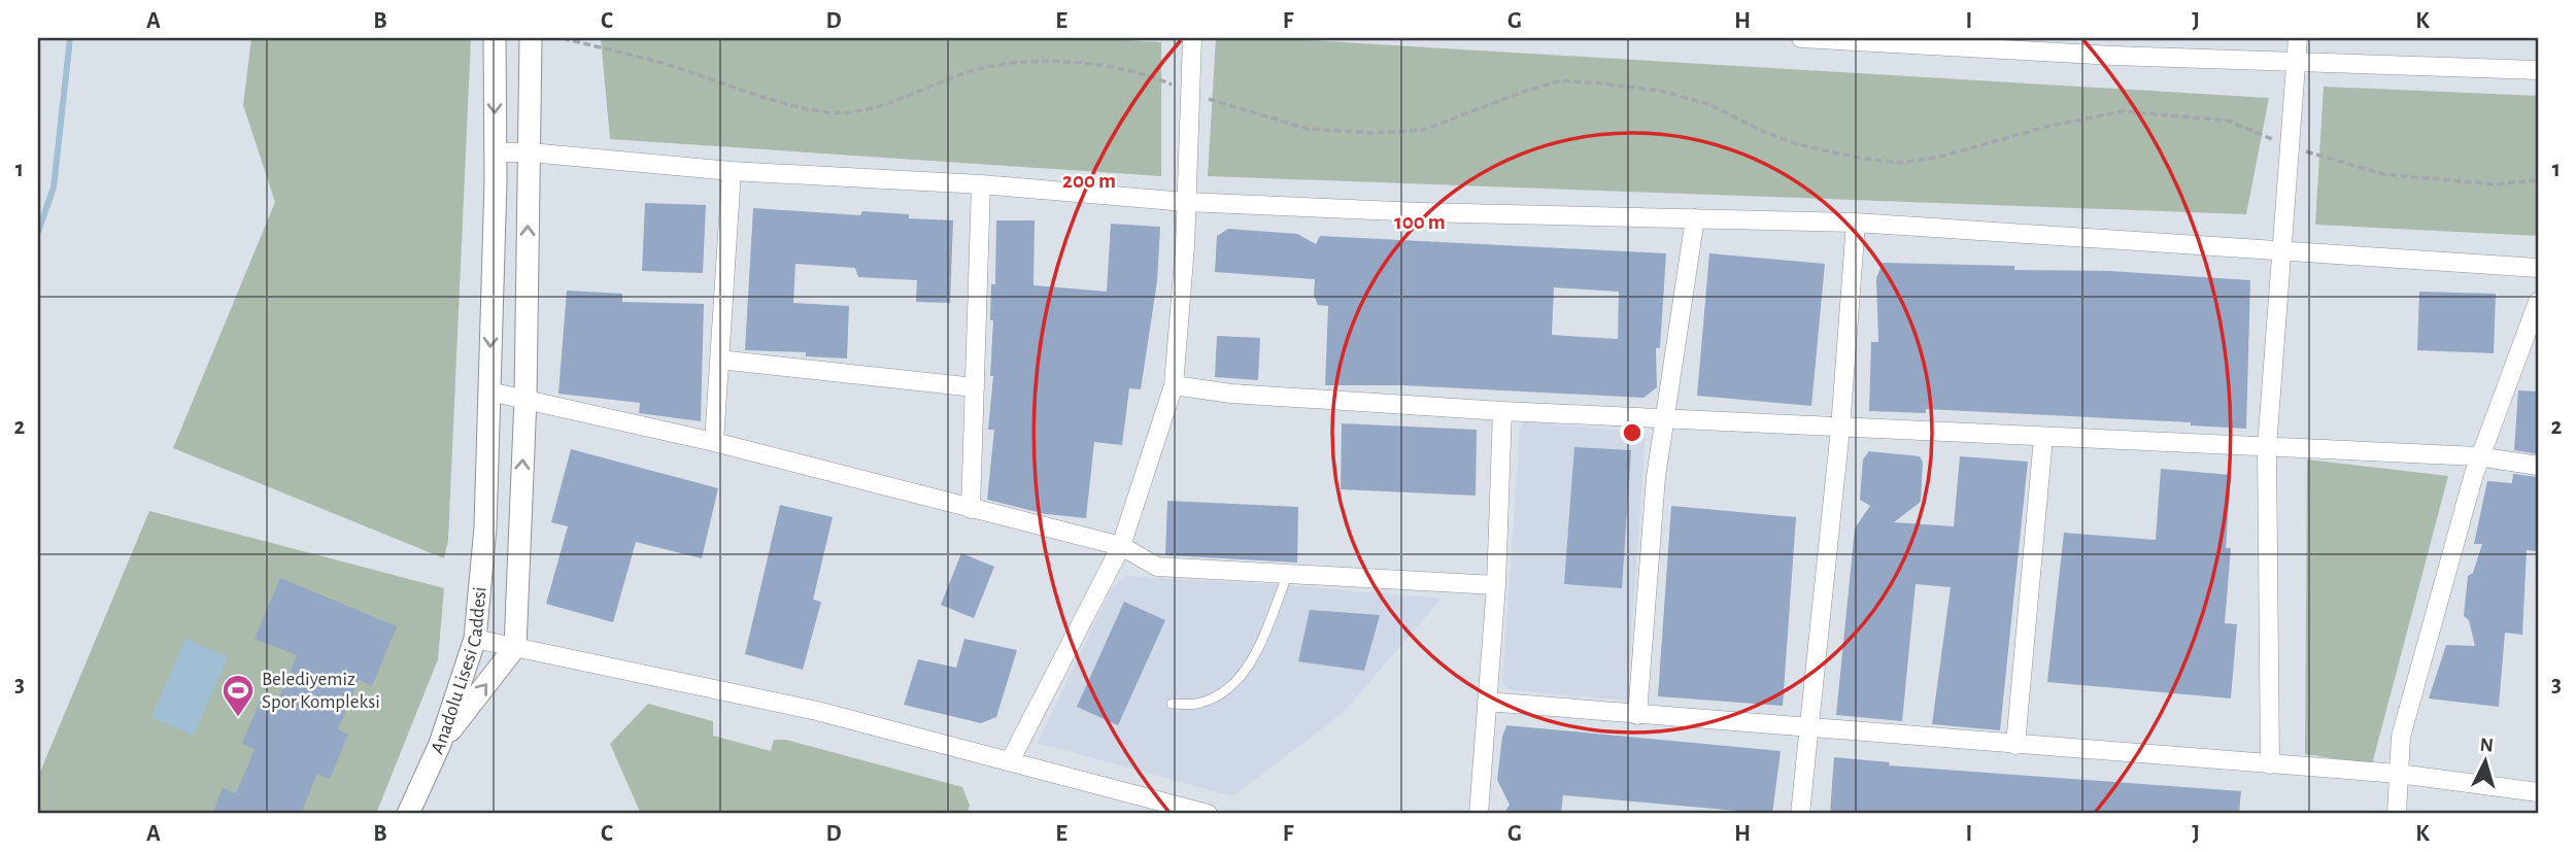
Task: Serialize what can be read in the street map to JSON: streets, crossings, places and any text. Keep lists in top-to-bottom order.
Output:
{
  "streets": {
    "street": ["Anadolu Lisesi Caddesi"]
  },
  "places": {
    "sports": ["Belediyemiz Spor Kompleksi"]
  },
  "north": "top",
  "grid": {
    "columns": [
      "A",
      "B",
      "C",
      "D",
      "E",
      "F",
      "G",
      "H",
      "I",
      "J",
      "K"
    ],
    "rows": ["1", "2", "3"]
  },
  "rings": ["200 m", "100 m"]
}
